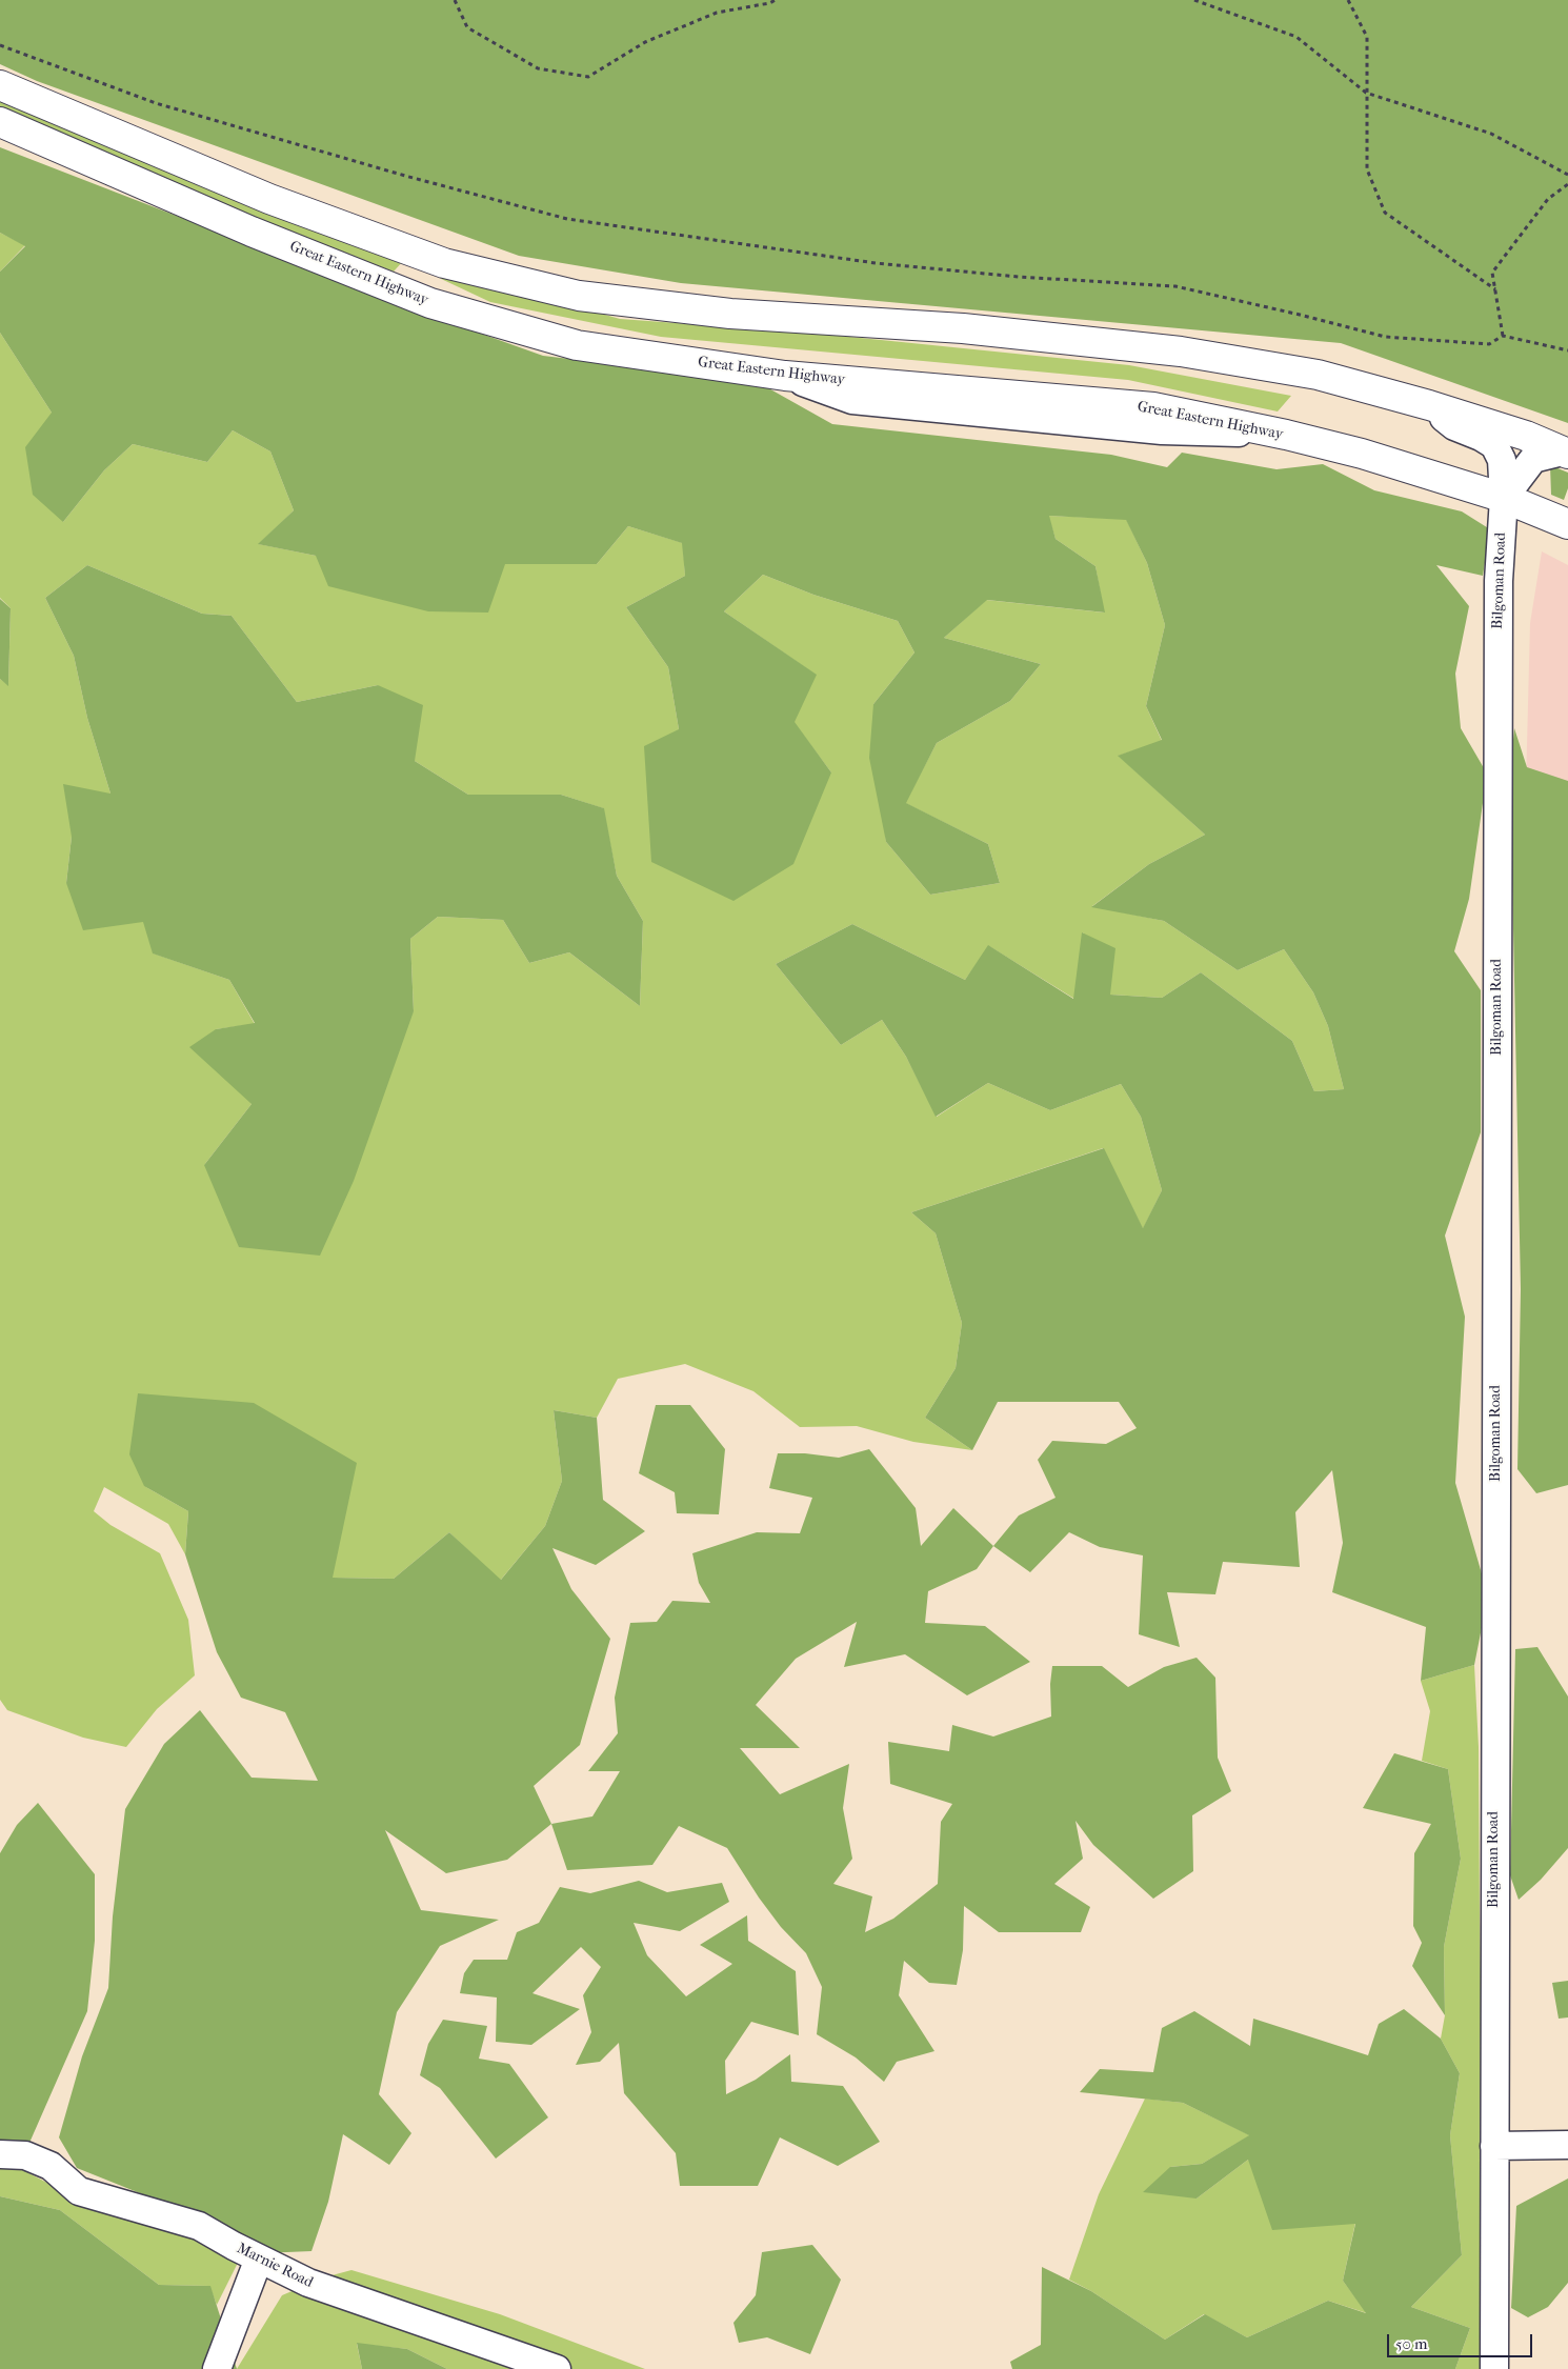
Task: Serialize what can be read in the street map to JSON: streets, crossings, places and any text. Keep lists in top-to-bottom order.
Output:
{
  "streets": {
    "highway": ["Great Eastern Highway"],
    "street": ["Bilgoman Road", "Marnie Road"]
  },
  "crossings": [
    ["Great Eastern Highway", "Bilgoman Road"]
  ],
  "scale_bar": "50 m"
}
